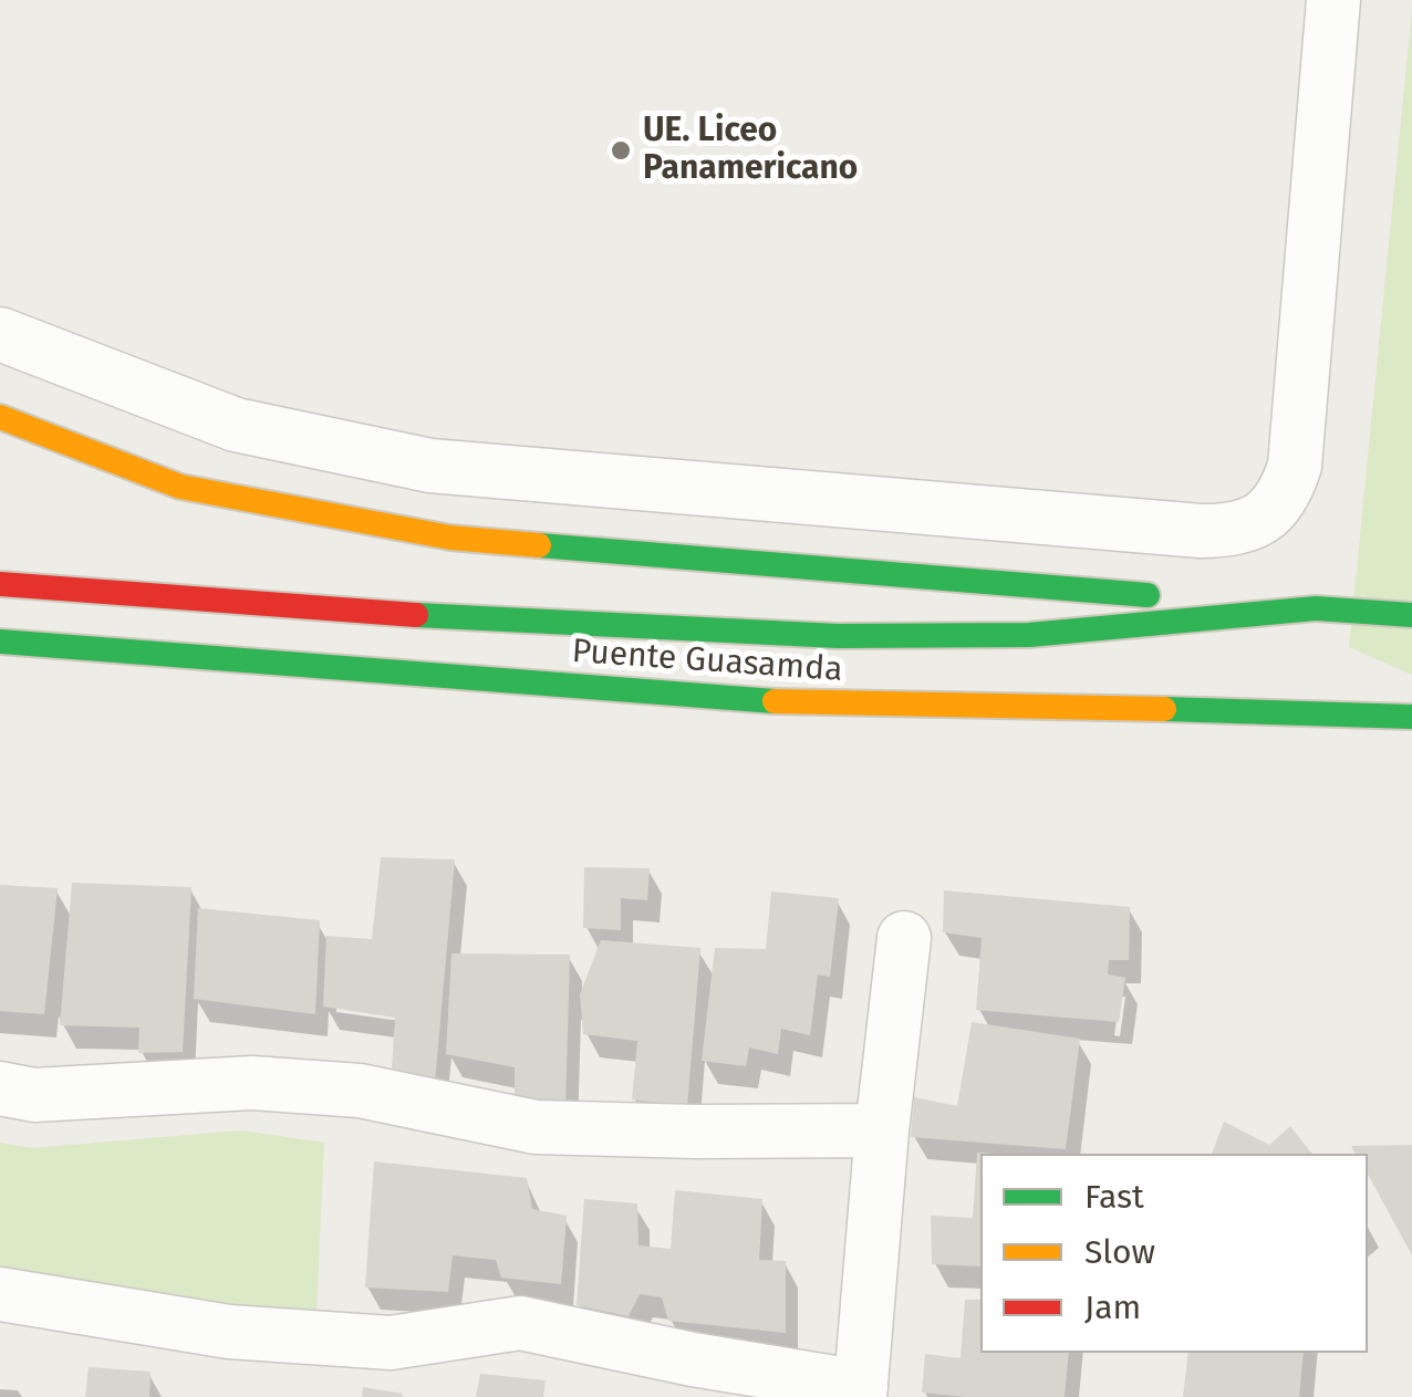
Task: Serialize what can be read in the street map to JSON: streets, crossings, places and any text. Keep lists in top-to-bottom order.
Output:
{
  "streets": {
    "main road": ["Puente Guasamda"]
  },
  "places": ["UE. Liceo Panamericano"],
  "legend": ["Fast", "Slow", "Jam"]
}
